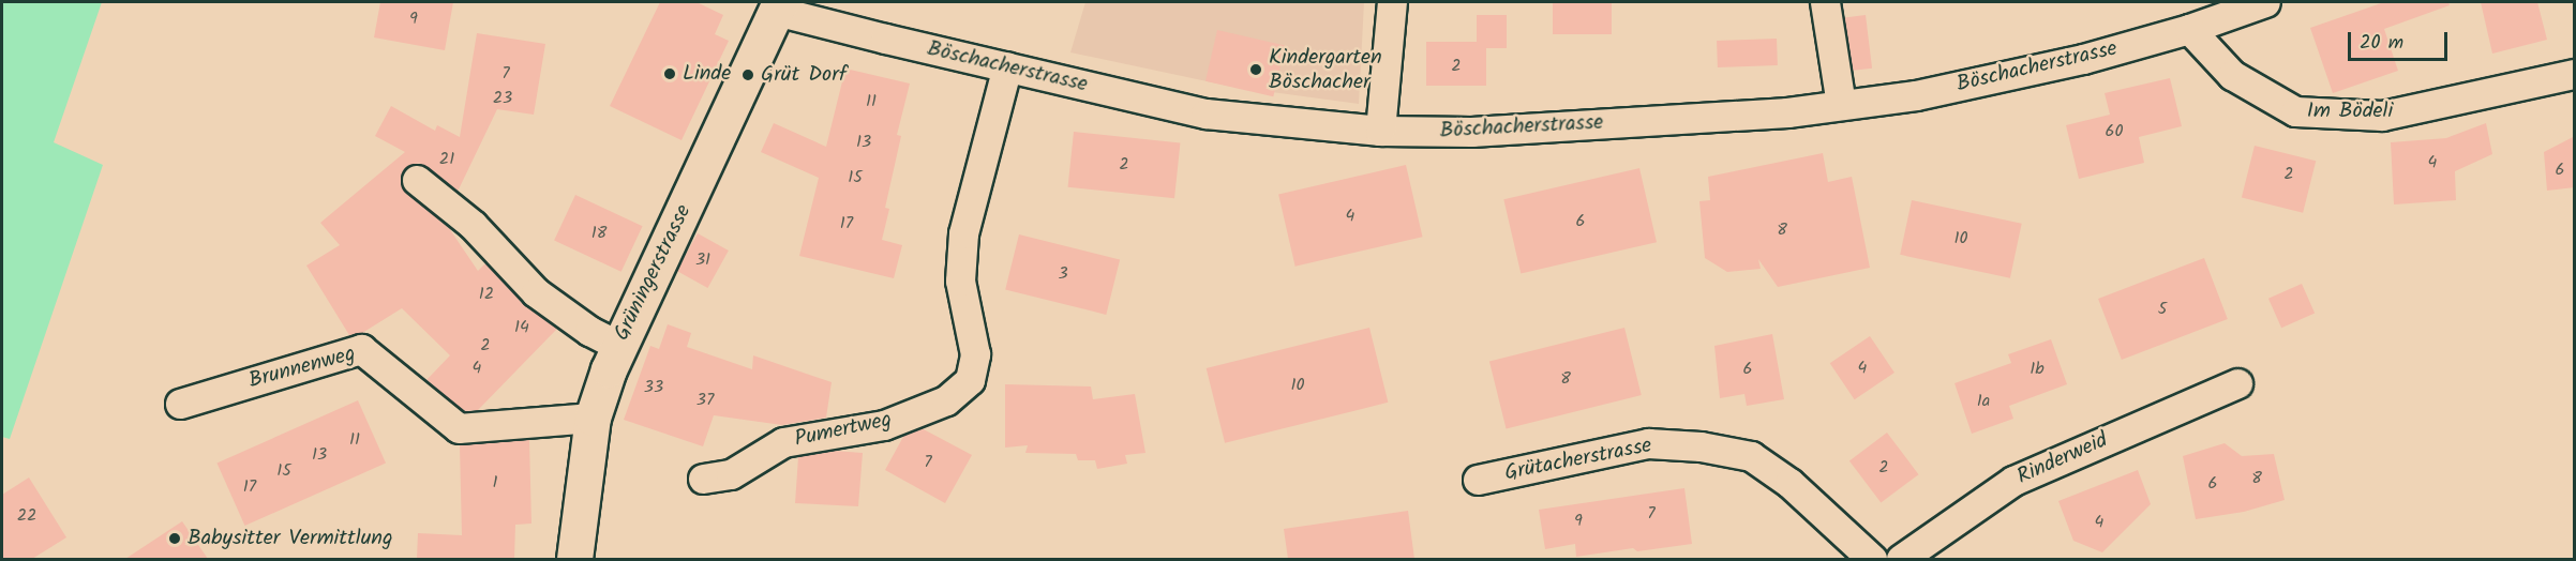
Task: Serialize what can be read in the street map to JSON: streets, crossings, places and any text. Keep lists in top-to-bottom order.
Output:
{
  "streets": {
    "main road": ["Grüningerstrasse"],
    "street": [
      "Böschacherstrasse",
      "Im Bödeli",
      "Brunnenweg",
      "Pumertweg",
      "Rinderweid",
      "Grütacherstrasse"
    ]
  },
  "crossings": [
    ["Böschacherstrasse", "Im Bödeli"],
    ["Böschacherstrasse", "Grüningerstrasse"],
    ["Böschacherstrasse", "Pumertweg"],
    ["Grüningerstrasse", "Brunnenweg"]
  ],
  "places": [
    "Kindergarten Böschacher",
    "Linde",
    "Grüt Dorf",
    "Babysitter Vermittlung"
  ],
  "house_numbers": [
    "9",
    "2",
    "7",
    "23",
    "11",
    "60",
    "13",
    "21",
    "4",
    "2",
    "6",
    "2",
    "15",
    "4",
    "6",
    "17",
    "8",
    "18",
    "10",
    "31",
    "3",
    "12",
    "5",
    "14",
    "2",
    "4",
    "4",
    "6",
    "1b",
    "8",
    "10",
    "33",
    "37",
    "1a",
    "11",
    "13",
    "7",
    "2",
    "15",
    "8",
    "1",
    "6",
    "17",
    "7",
    "22",
    "9",
    "4"
  ],
  "scale_bar": "20 m"
}
